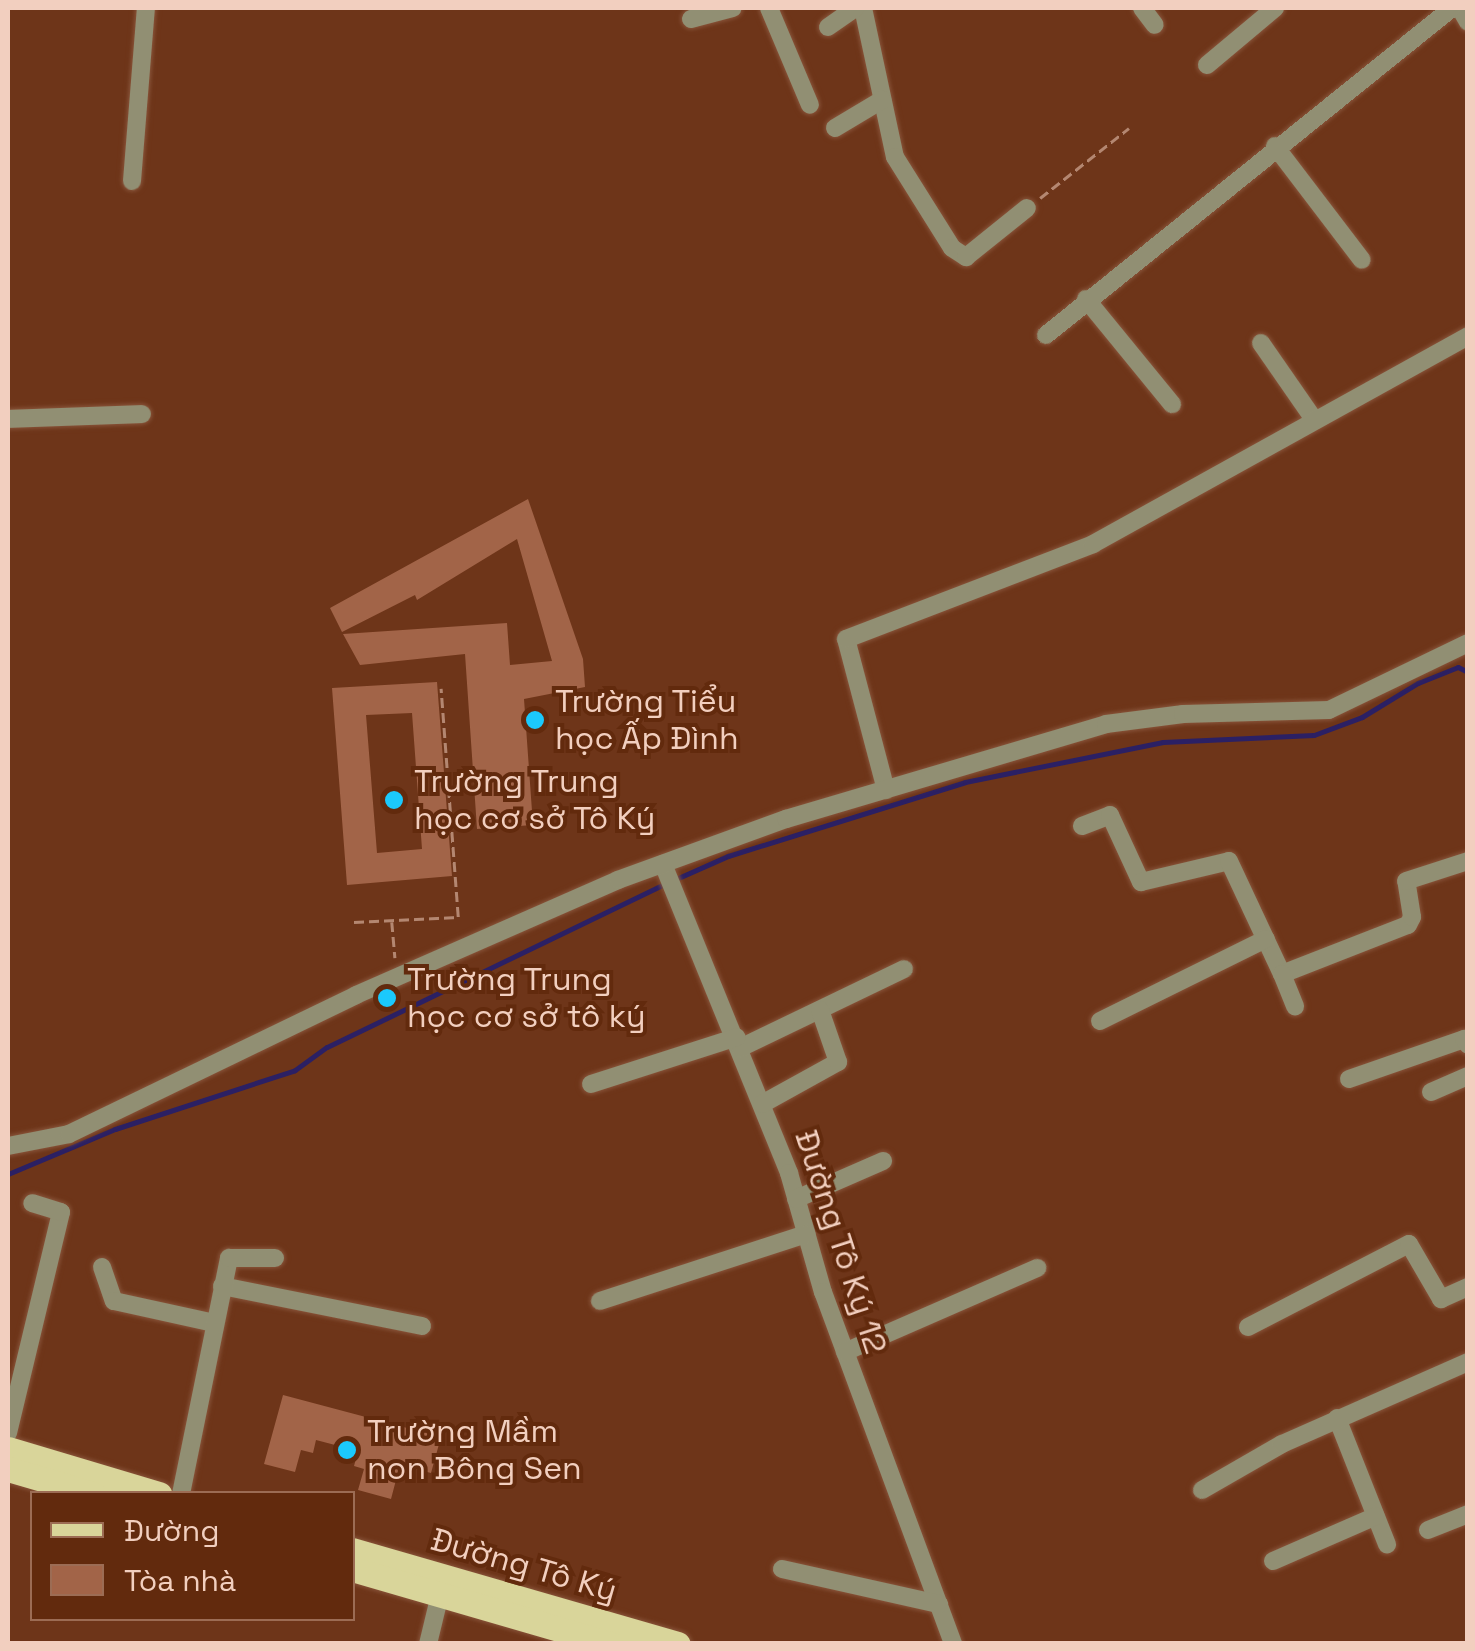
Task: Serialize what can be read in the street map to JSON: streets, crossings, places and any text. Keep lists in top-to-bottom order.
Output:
{
  "streets": {
    "main road": ["Đường Tô Ký"],
    "street": ["Đường Tô Ký 12"]
  },
  "places": [
    "Trường Tiểu học Ấp Đình",
    "Trường Trung học cơ sở Tô Ký",
    "Trường Trung học cơ sở tô ký",
    "Trường Mầm non Bông Sen"
  ],
  "legend": ["Đường", "Tòa nhà"]
}
